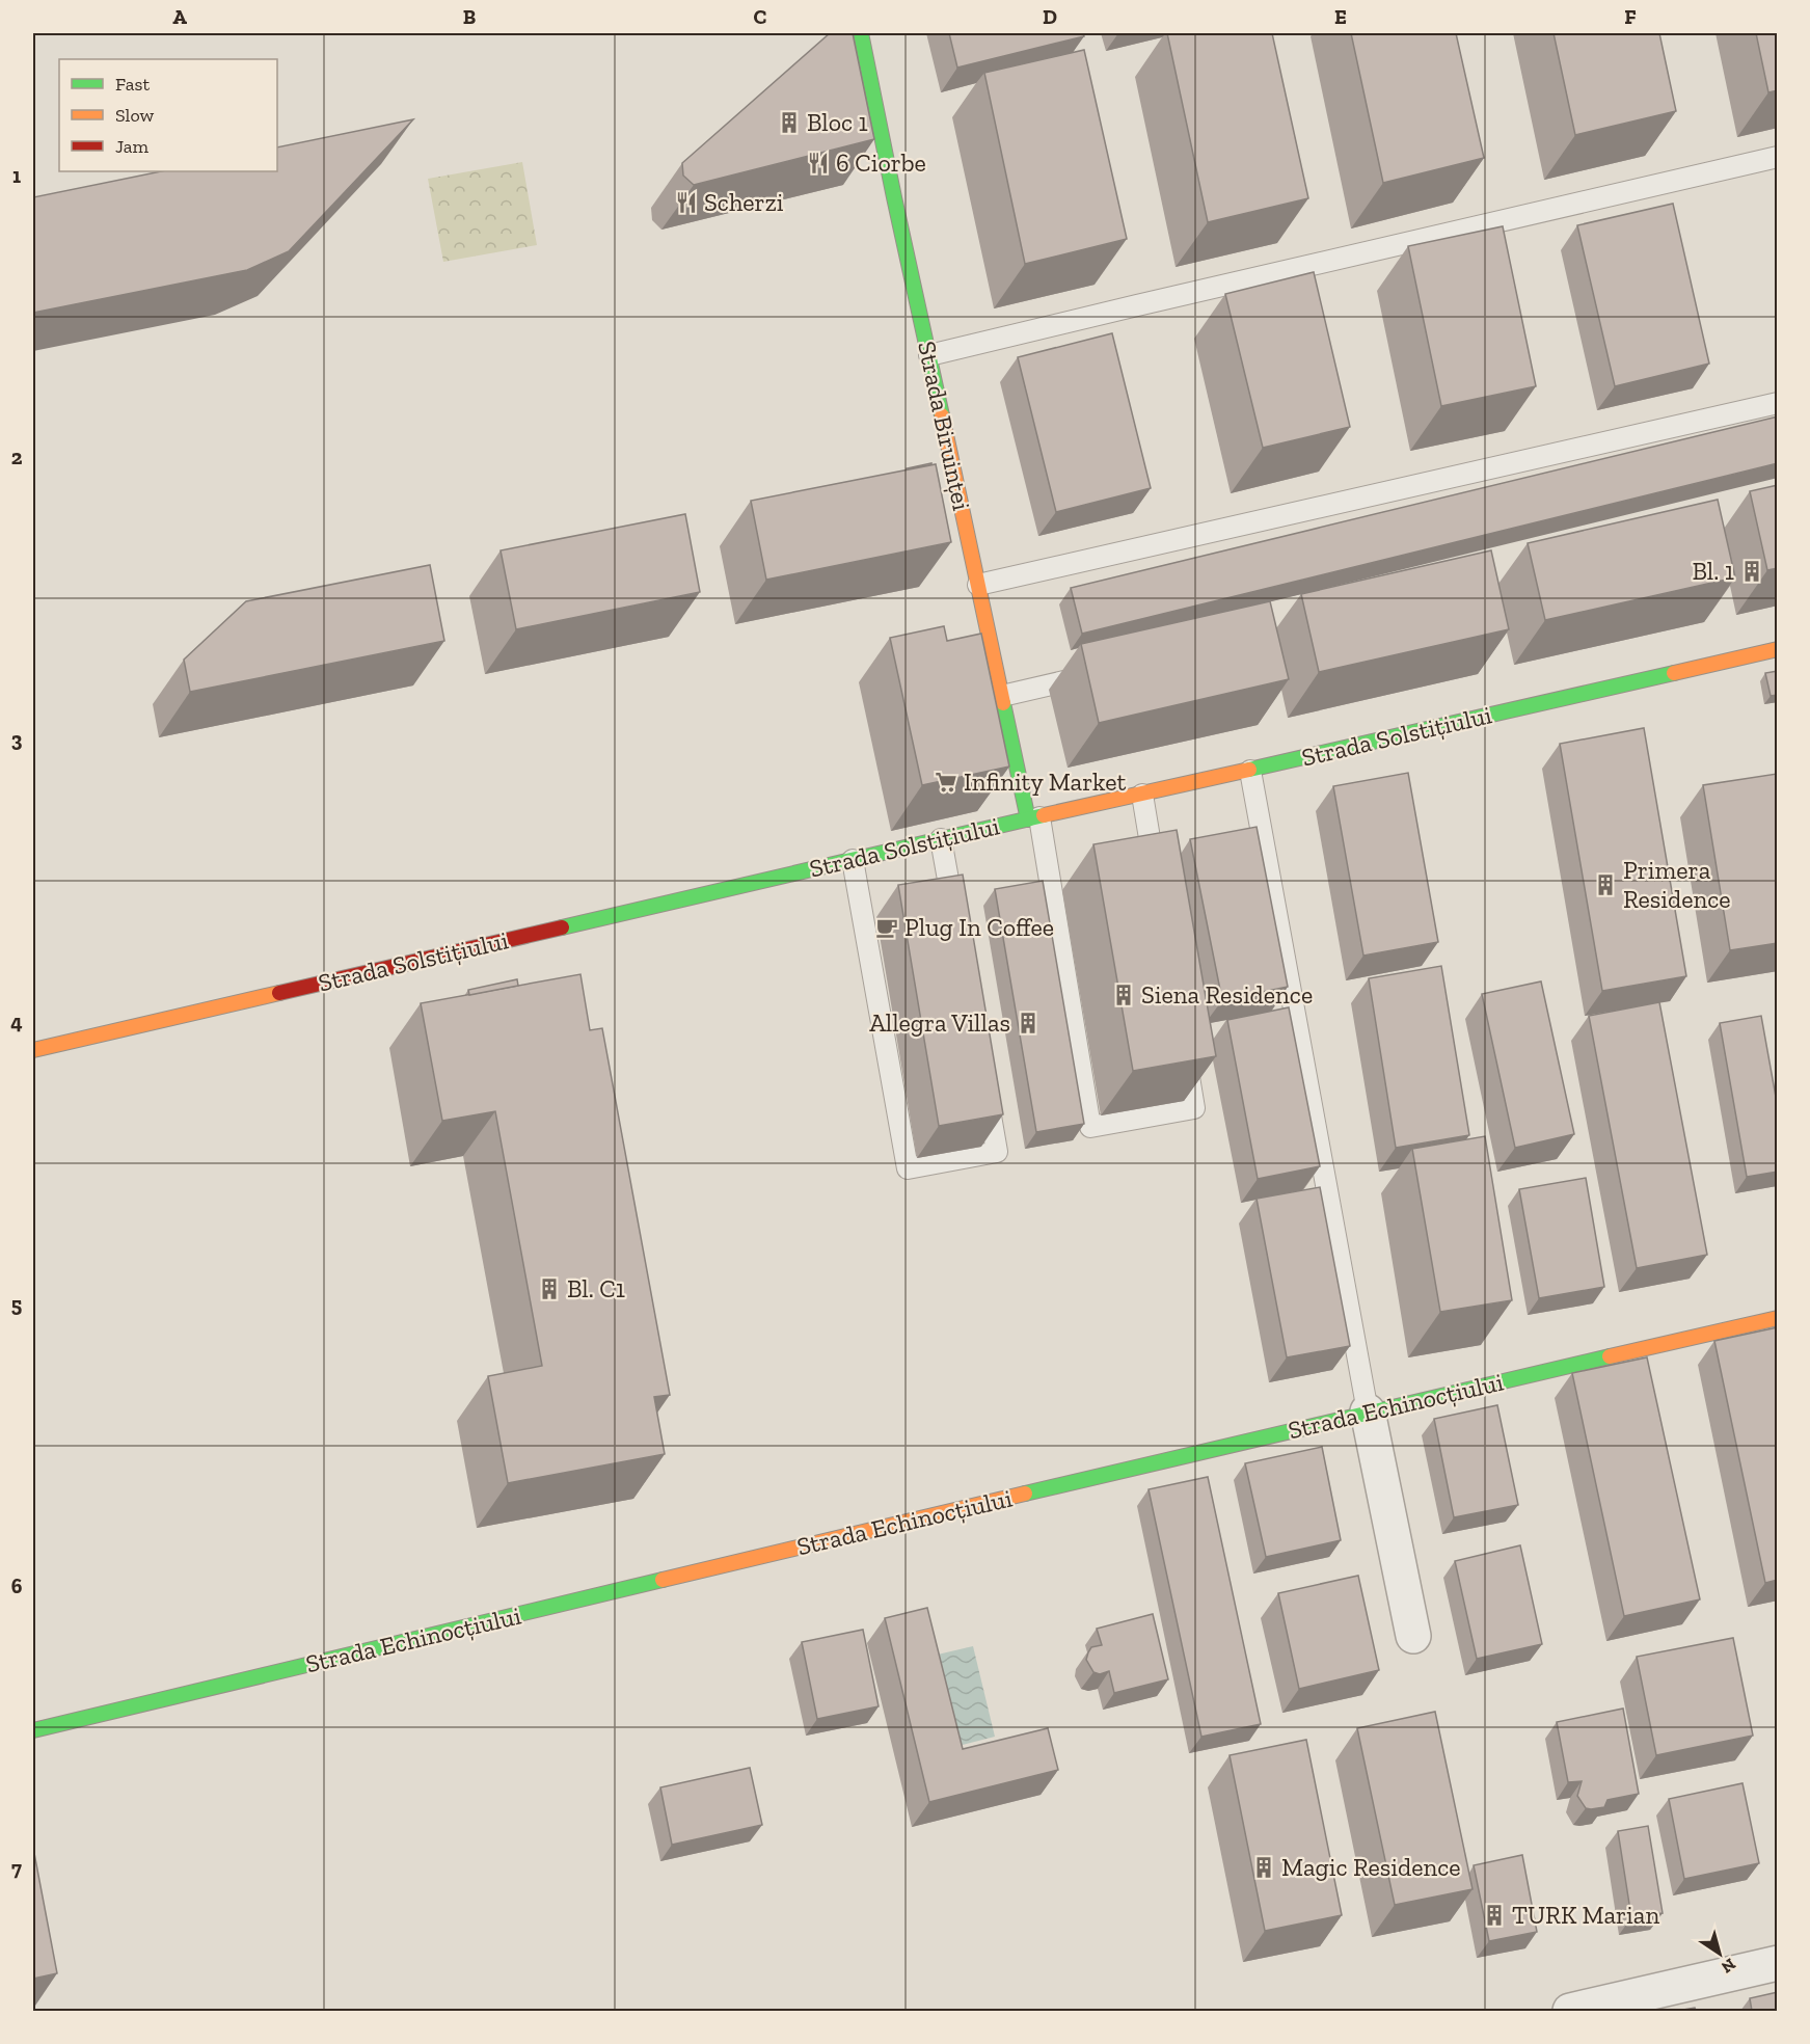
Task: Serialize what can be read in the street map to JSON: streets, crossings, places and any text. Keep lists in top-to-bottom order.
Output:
{
  "streets": {
    "street": ["Strada Biruinței", "Strada Solstițiului", "Strada Echinocțiului"]
  },
  "crossings": [
    ["Strada Biruinței", "Strada Solstițiului"]
  ],
  "places": {
    "building": [
      "Bloc 1",
      "Bl. 1",
      "Primera Residence",
      "Siena Residence",
      "Allegra Villas",
      "Bl. C1",
      "Magic Residence",
      "TURK Marian"
    ],
    "restaurant": ["6 Ciorbe", "Scherzi"],
    "supermarket": ["Infinity Market"],
    "cafe": ["Plug In Coffee"]
  },
  "legend": ["Fast", "Slow", "Jam"],
  "north": "bottom right",
  "grid": {
    "columns": [
      "A",
      "B",
      "C",
      "D",
      "E",
      "F"
    ],
    "rows": [
      "1",
      "2",
      "3",
      "4",
      "5",
      "6",
      "7"
    ]
  }
}
